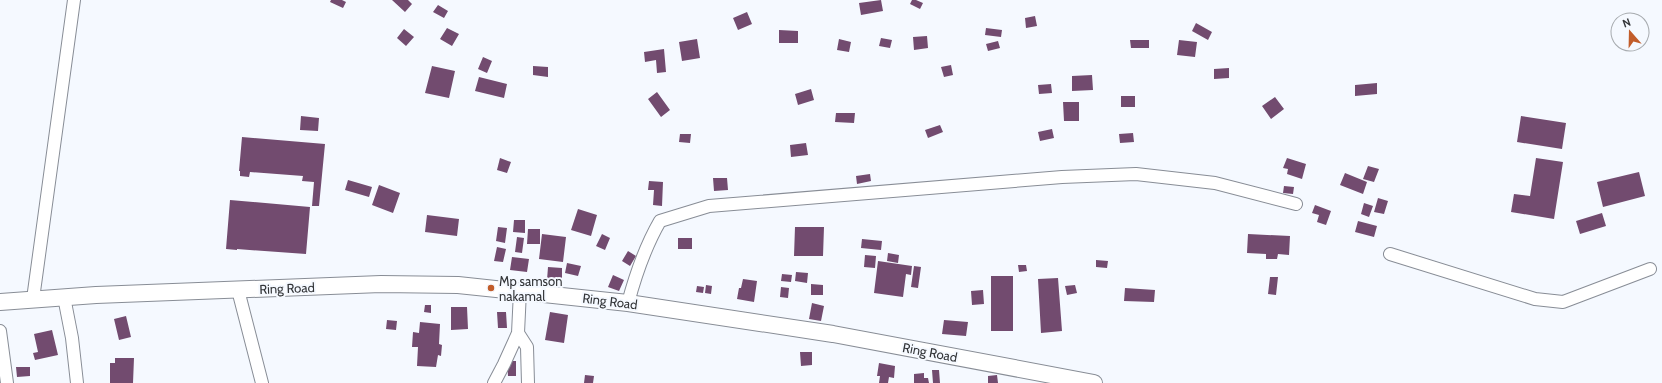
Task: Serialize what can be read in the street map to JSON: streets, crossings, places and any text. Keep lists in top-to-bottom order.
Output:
{
  "streets": {
    "main road": ["Ring Road"]
  },
  "places": ["Mp samson nakamal"],
  "north": "top"
}
